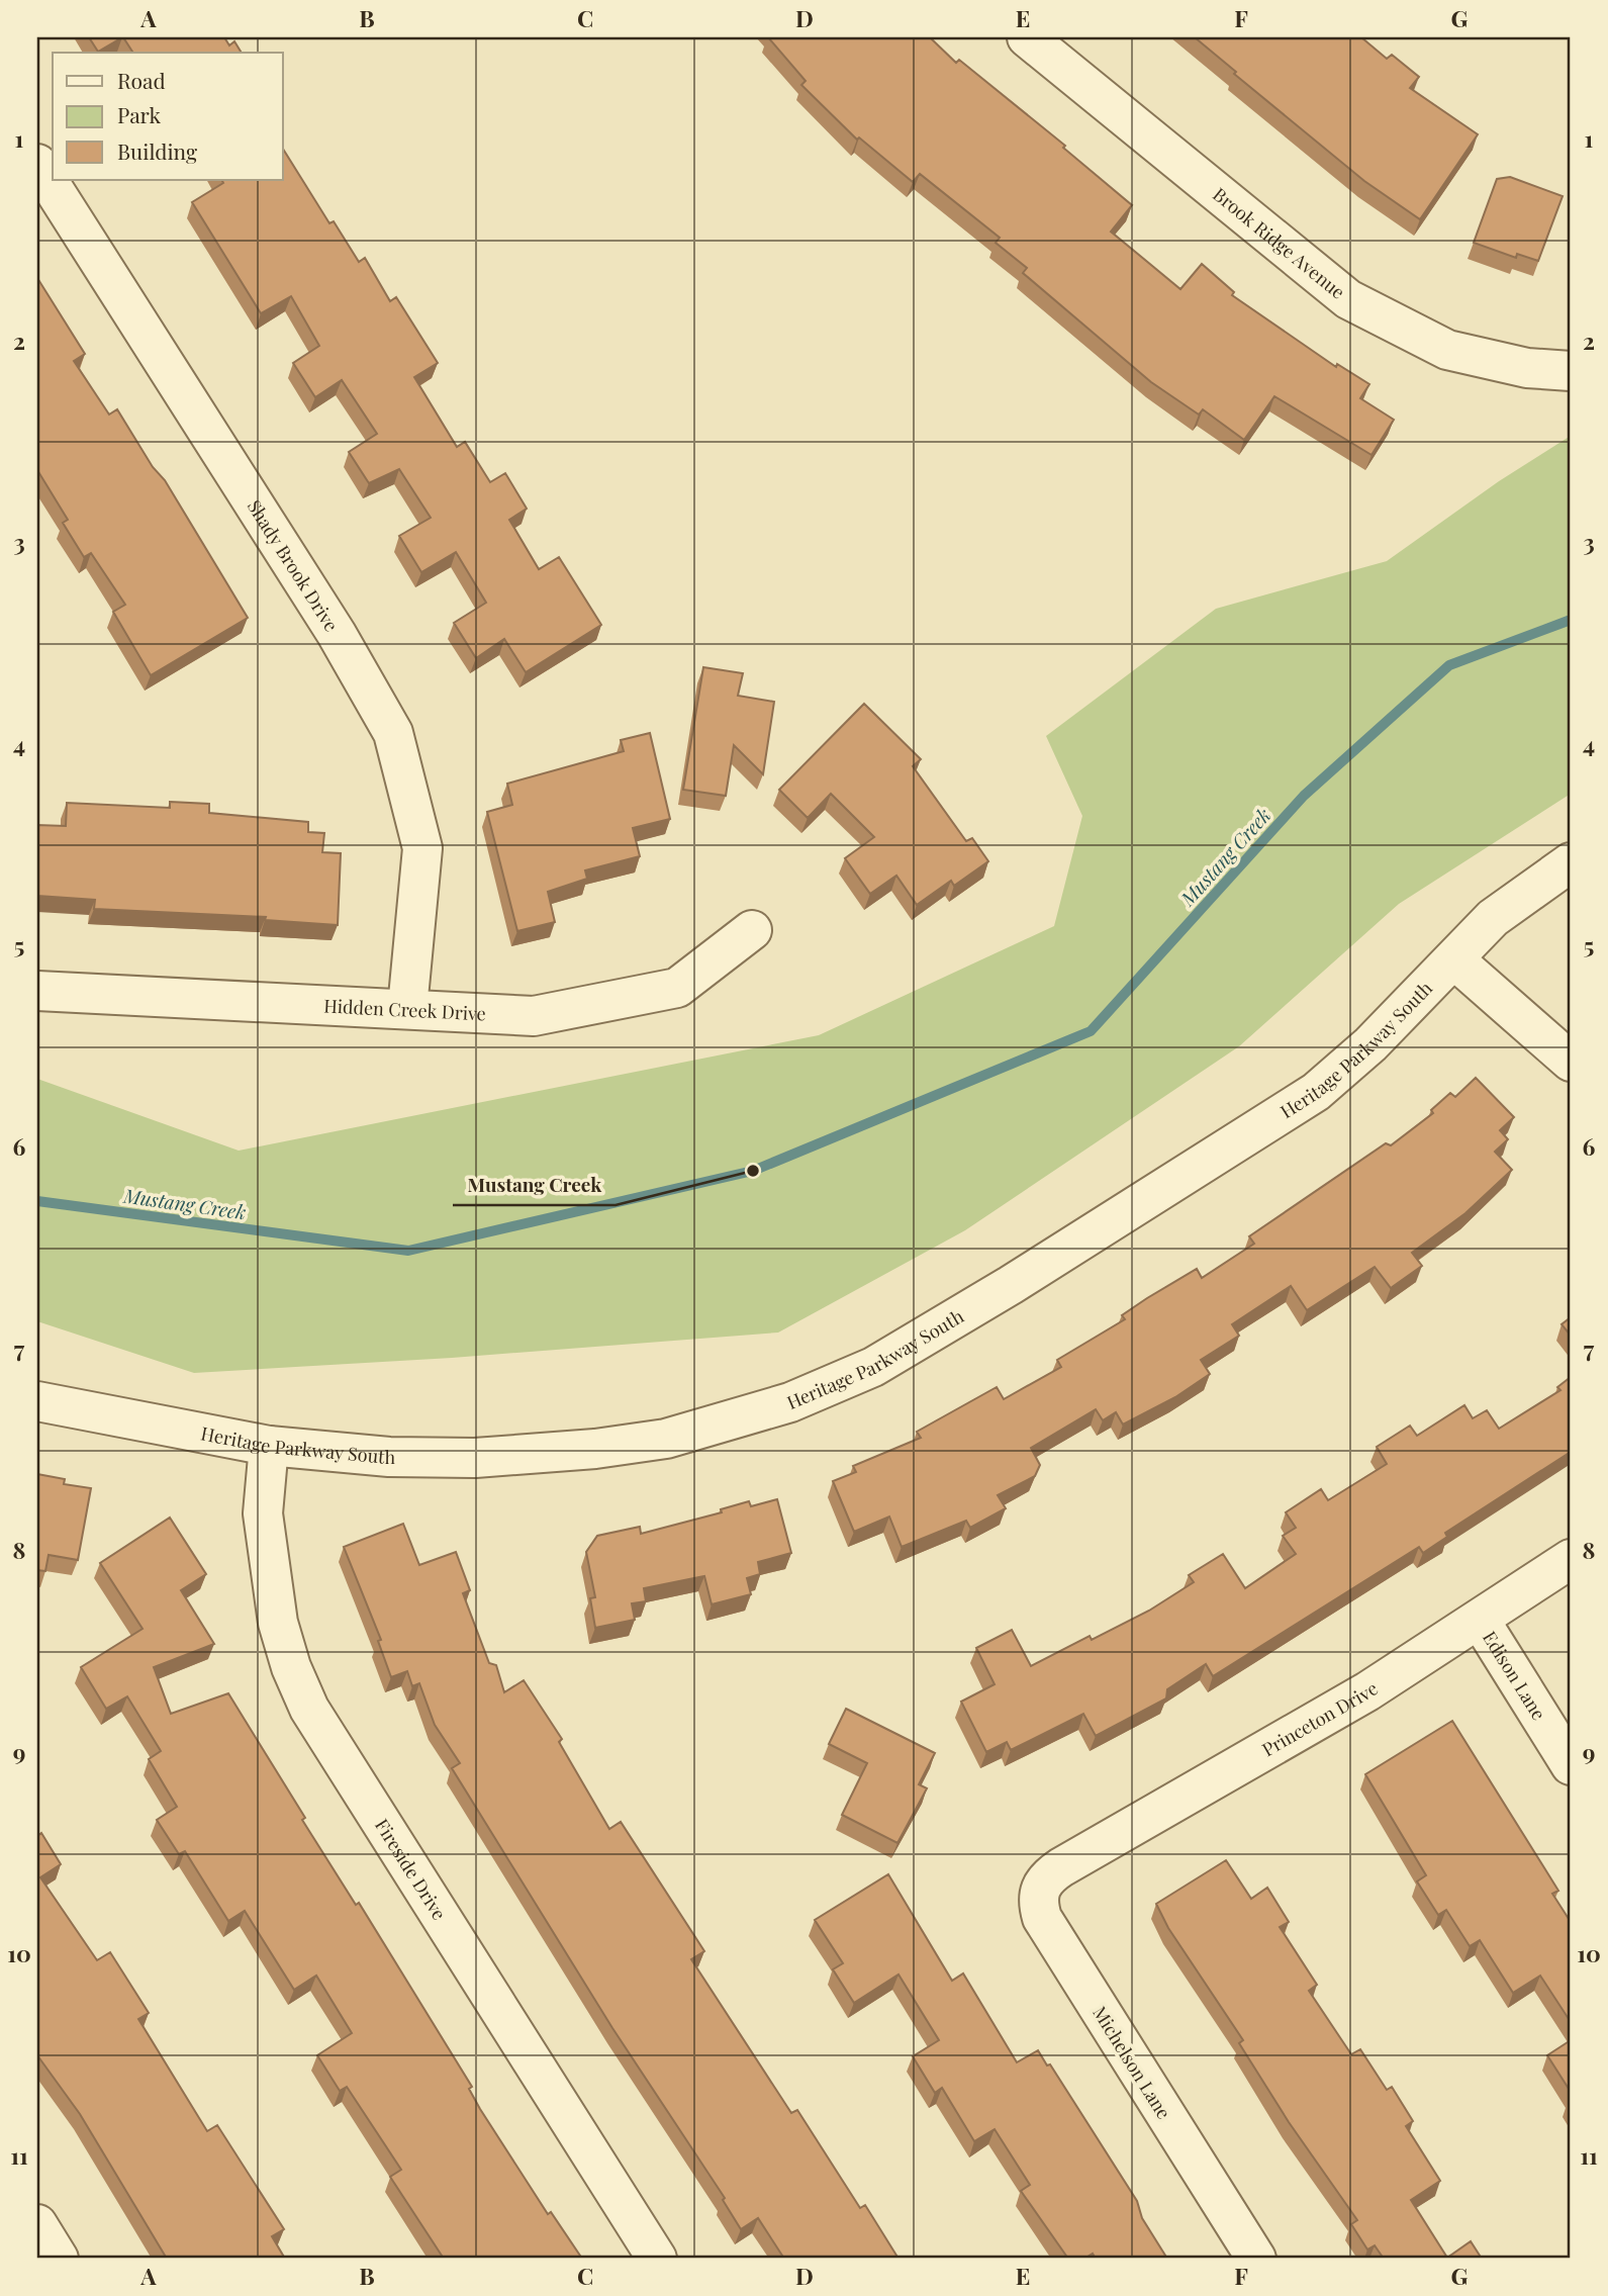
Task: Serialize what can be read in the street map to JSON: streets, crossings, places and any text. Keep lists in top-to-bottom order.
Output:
{
  "streets": {
    "street": [
      "Brook Ridge Avenue",
      "Shady Brook Drive",
      "Hidden Creek Drive",
      "Heritage Parkway South",
      "Edison Lane",
      "Princeton Drive",
      "Fireside Drive",
      "Michelson Lane"
    ]
  },
  "crossings": [
    ["Shady Brook Drive", "Hidden Creek Drive"],
    ["Heritage Parkway South", "Fireside Drive"],
    ["Edison Lane", "Princeton Drive"],
    ["Princeton Drive", "Michelson Lane"]
  ],
  "water": ["Mustang Creek"],
  "places": ["Mustang Creek"],
  "legend": ["Road", "Park", "Building"],
  "grid": {
    "columns": [
      "A",
      "B",
      "C",
      "D",
      "E",
      "F",
      "G"
    ],
    "rows": [
      "1",
      "2",
      "3",
      "4",
      "5",
      "6",
      "7",
      "8",
      "9",
      "10",
      "11"
    ]
  }
}
